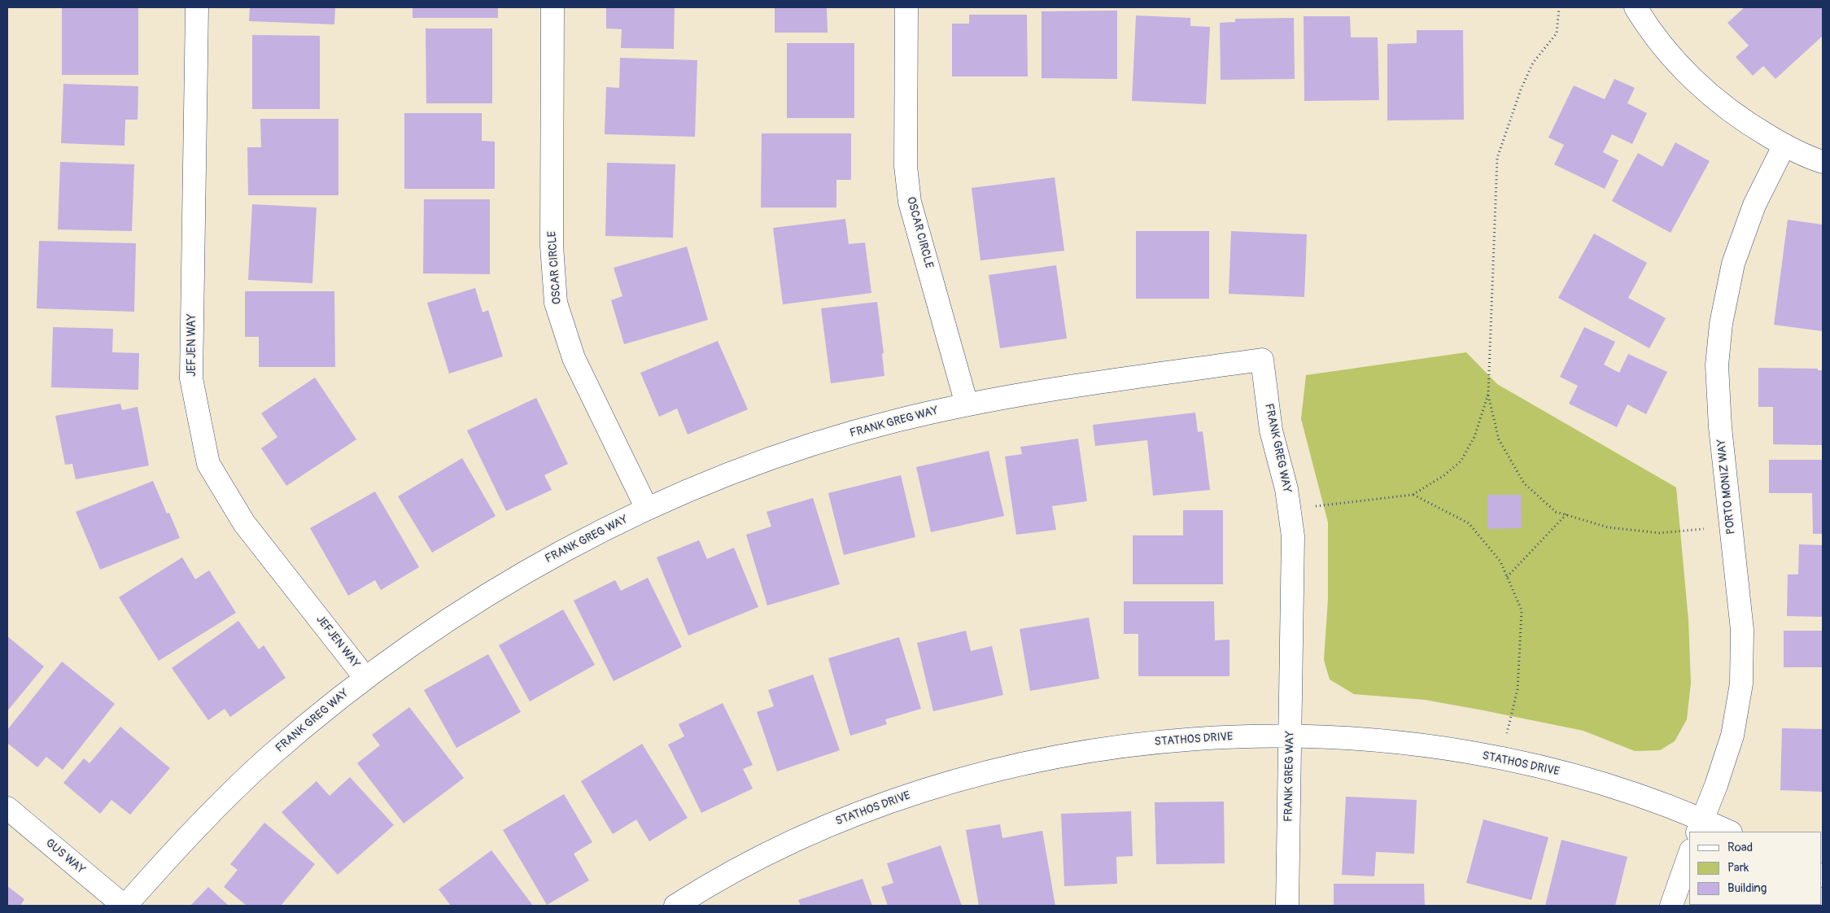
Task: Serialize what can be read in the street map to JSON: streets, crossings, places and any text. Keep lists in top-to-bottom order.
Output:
{
  "streets": {
    "street": [
      "OSCAR CIRCLE",
      "JEFJEN WAY",
      "FRANK GREG WAY",
      "PORTO MONIZ WAY",
      "STATHOS DRIVE",
      "GUS WAY"
    ]
  },
  "crossings": [
    ["OSCAR CIRCLE", "FRANK GREG WAY"],
    ["JEFJEN WAY", "FRANK GREG WAY"],
    ["FRANK GREG WAY", "STATHOS DRIVE"],
    ["FRANK GREG WAY", "GUS WAY"],
    ["PORTO MONIZ WAY", "STATHOS DRIVE"]
  ],
  "legend": ["Road", "Park", "Building"]
}
